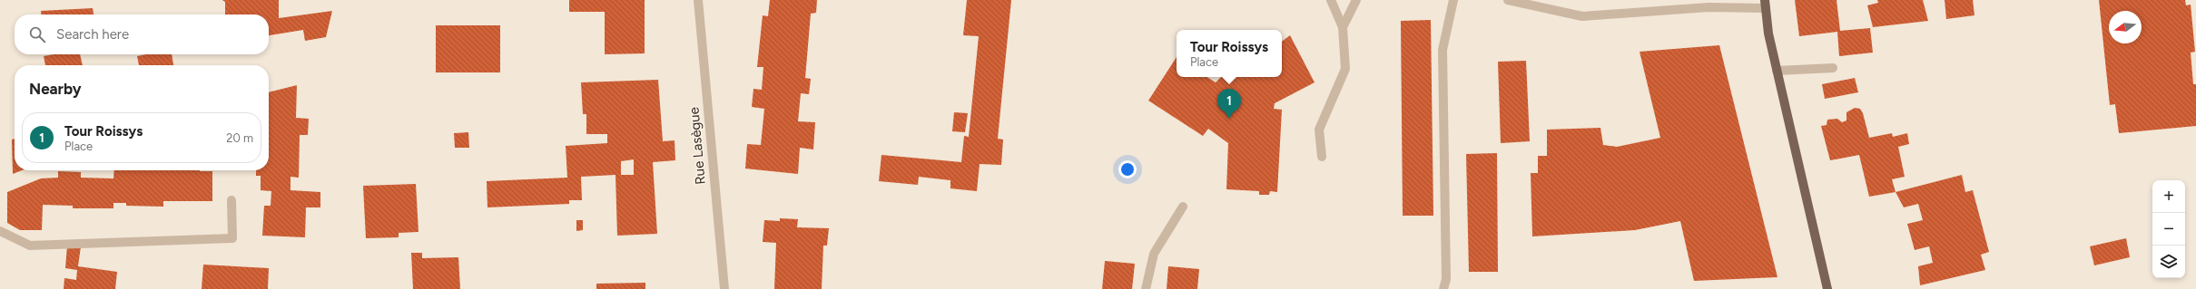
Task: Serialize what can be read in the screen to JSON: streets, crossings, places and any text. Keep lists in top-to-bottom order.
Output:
{
  "streets": {
    "street": ["Rue Lasègue"]
  },
  "north": "left",
  "page": {
    "search": "Search here",
    "popup": ["Tour Roissys", "Place"],
    "heading": "Nearby",
    "pins": "1",
    "list": [
      {
        "mark": "1",
        "name": "Tour Roissys",
        "note": "Place",
        "value": "20 m"
      }
    ],
    "map_buttons": ["+", "−"]
  }
}
